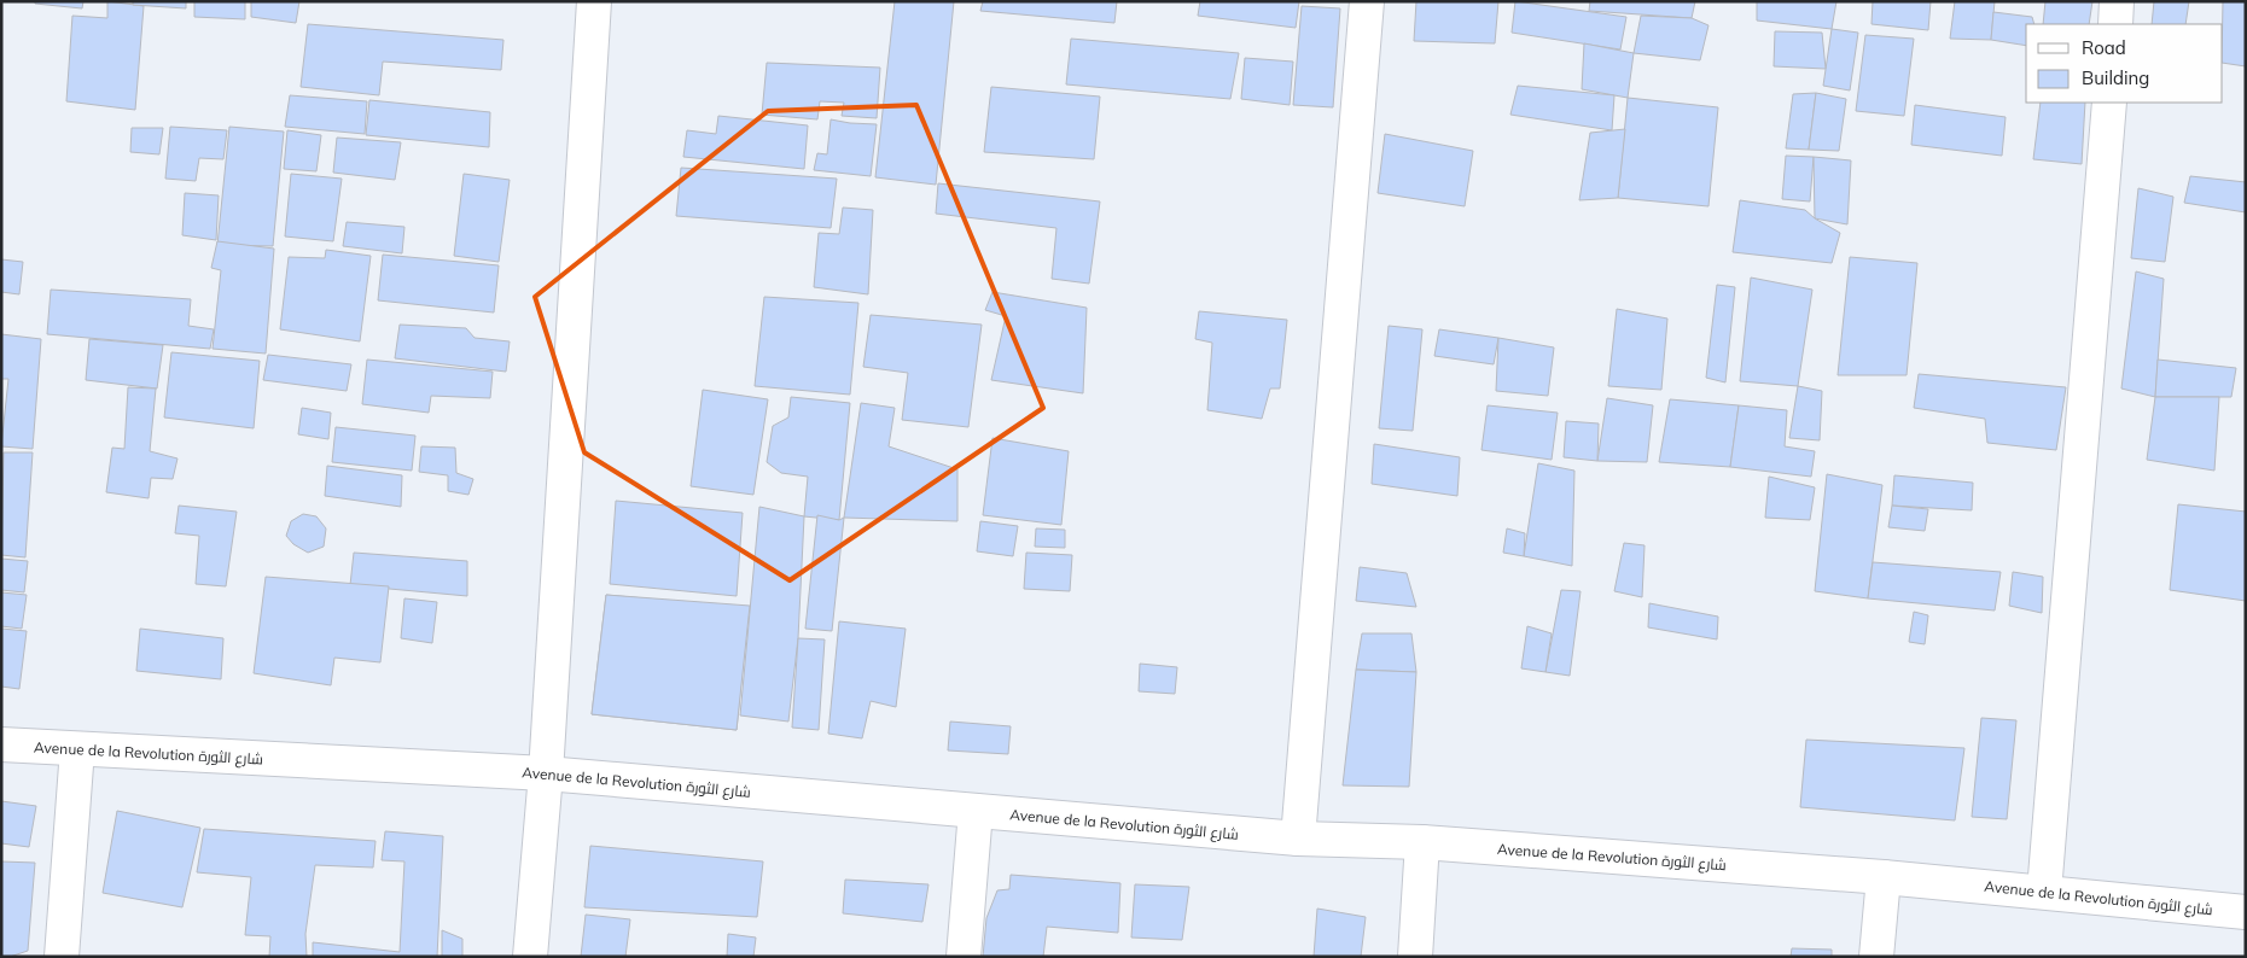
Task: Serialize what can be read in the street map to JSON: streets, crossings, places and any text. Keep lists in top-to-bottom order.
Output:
{
  "streets": {
    "street": ["Avenue de la Revolution شارع الثورة"]
  },
  "legend": ["Road", "Building"]
}
